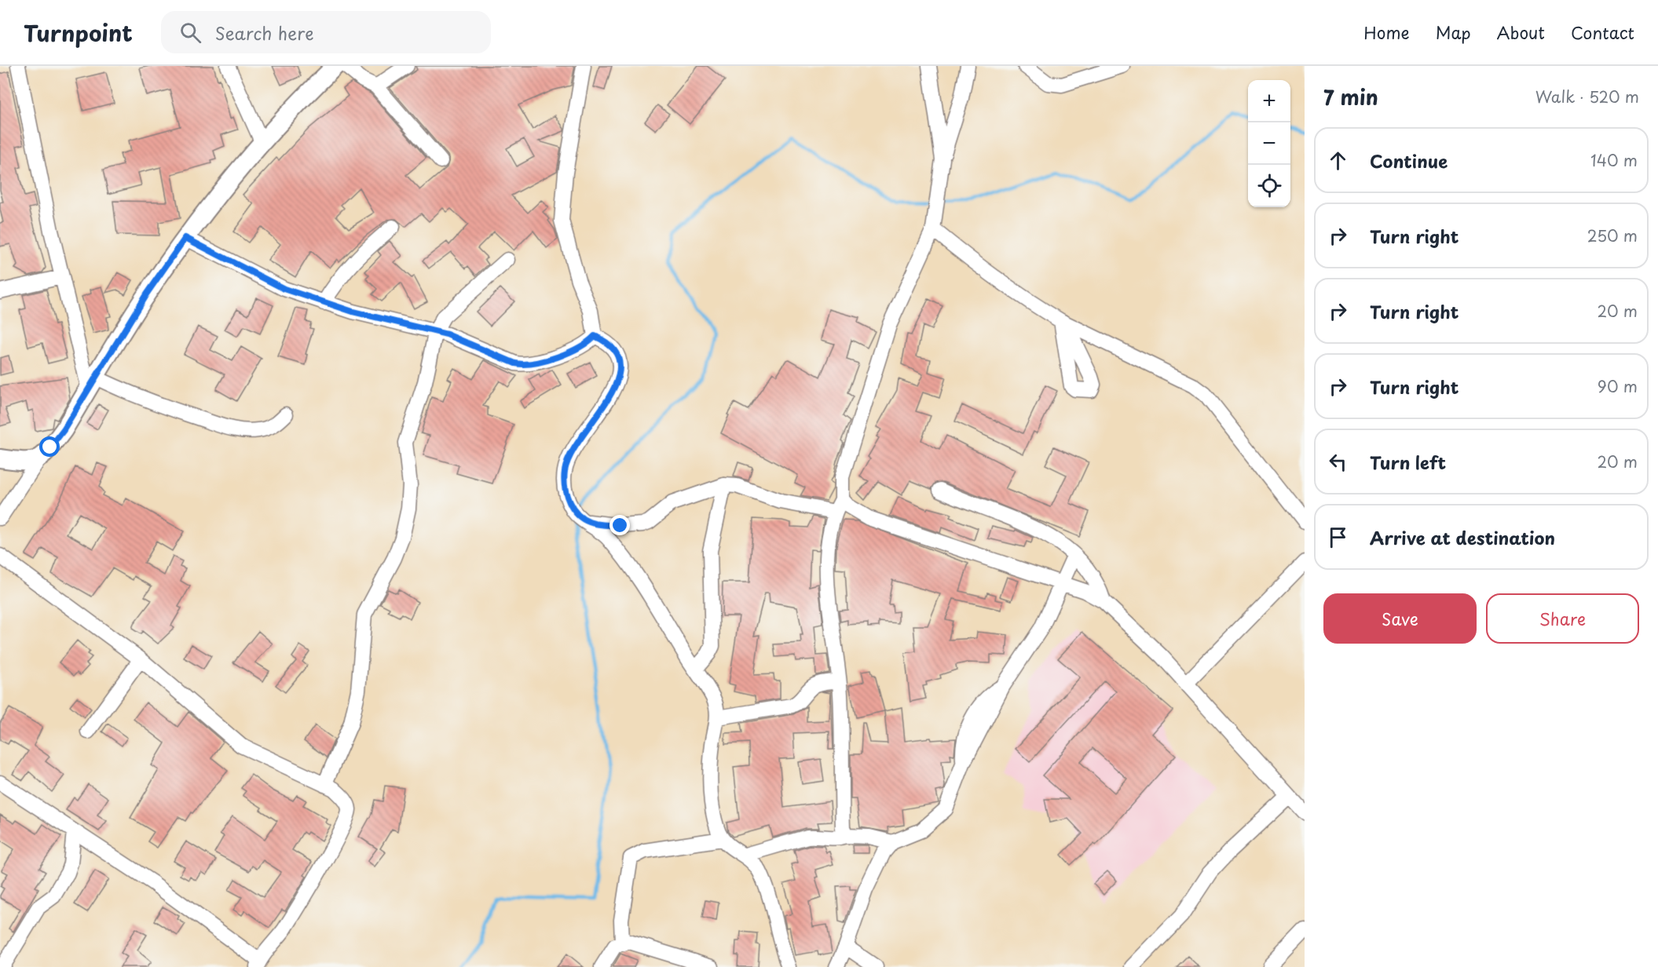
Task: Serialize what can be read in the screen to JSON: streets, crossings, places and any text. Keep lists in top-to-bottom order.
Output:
{
  "page": {
    "header": "Turnpoint",
    "search": "Search here",
    "nav": [
      "Home",
      "Map",
      "About",
      "Contact"
    ],
    "heading": ["7 min", "Walk · 520 m"],
    "map_buttons": ["+", "−"],
    "list": [
      ["Continue", "140 m"],
      ["Turn right", "250 m"],
      ["Turn right", "20 m"],
      ["Turn right", "90 m"],
      ["Turn left", "20 m"],
      "Arrive at destination"
    ],
    "buttons": ["Save", "Share"]
  }
}
